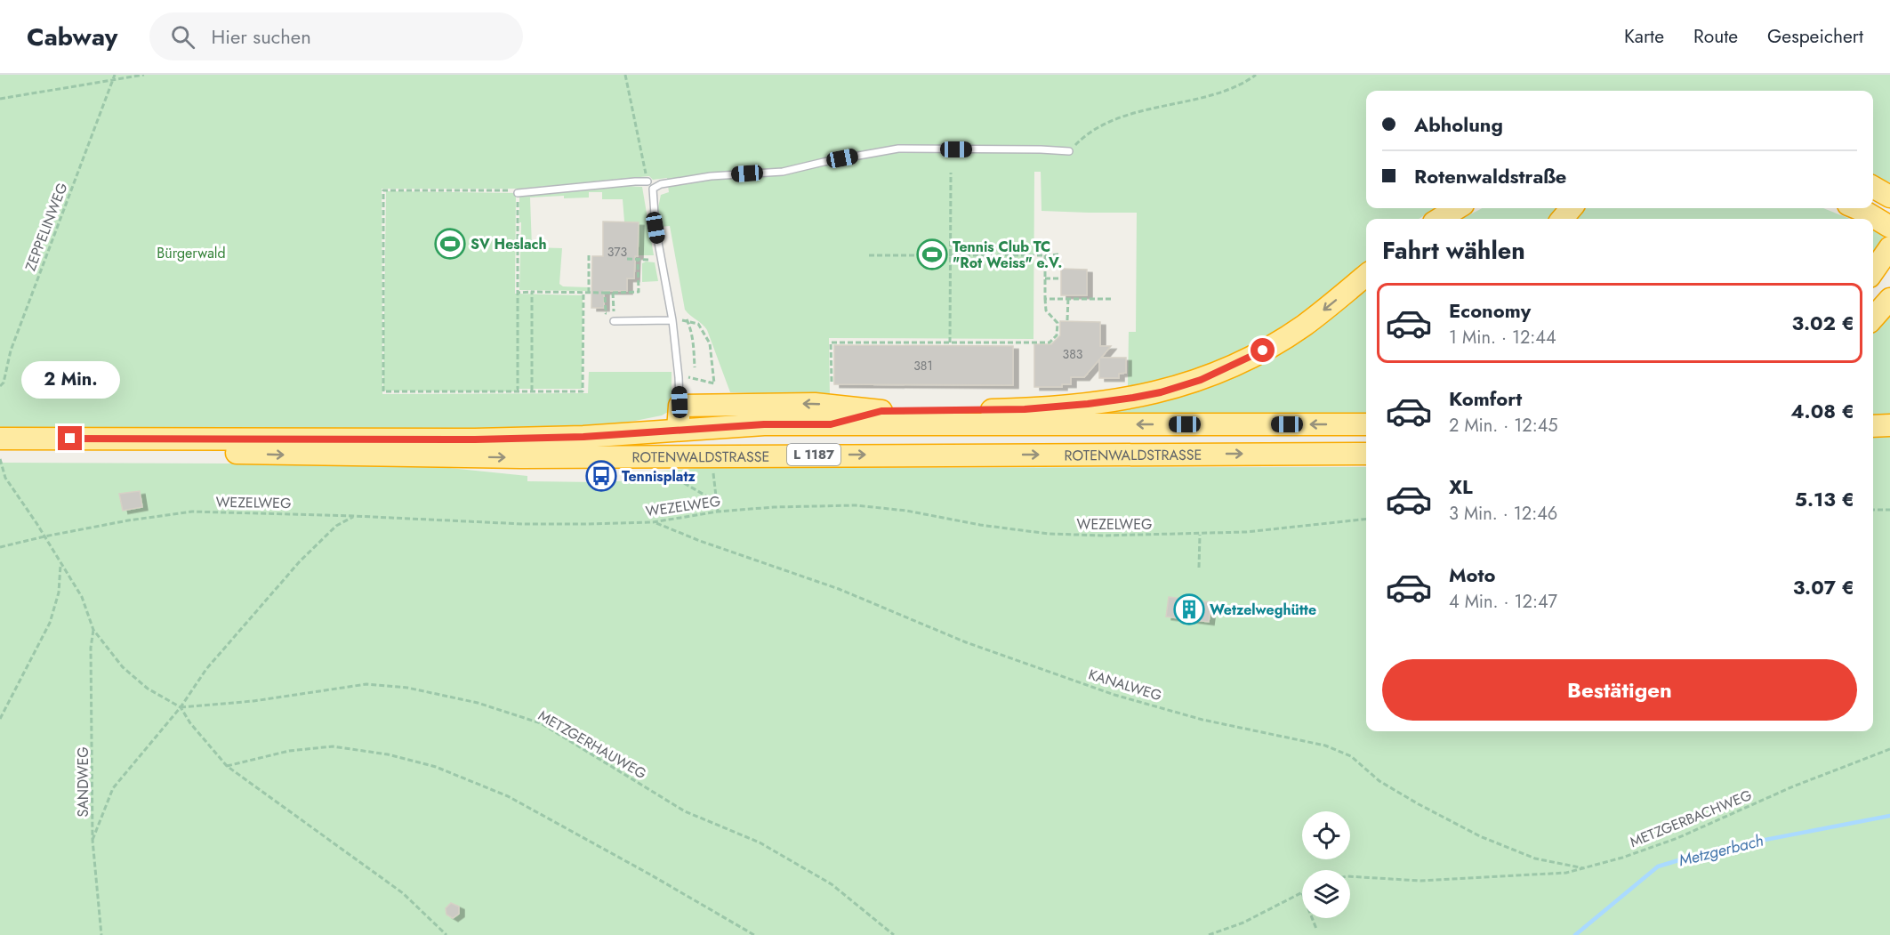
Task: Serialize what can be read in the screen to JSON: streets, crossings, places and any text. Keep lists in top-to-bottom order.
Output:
{
  "streets": {
    "highway": ["ROTENWALDSTRASSE", "L 1187"],
    "path": [
      "ZEPPELINWEG",
      "WEZELWEG",
      "KANALWEG",
      "METZGERHAUWEG",
      "SANDWEG",
      "METZGERBACHWEG"
    ]
  },
  "crossings": [
    ["WEZELWEG", "KANALWEG"],
    ["KANALWEG", "METZGERBACHWEG"]
  ],
  "water": ["Metzgerbach"],
  "parks": ["Bürgerwald"],
  "places": {
    "sports": ["SV Heslach", "Tennis Club TC \"Rot Weiss\" e.V."],
    "bus stop": ["Tennisplatz"],
    "building": ["Wetzelweghütte"]
  },
  "house_numbers": ["373", "383", "381"],
  "page": {
    "header": "Cabway",
    "search": "Hier suchen",
    "nav": ["Karte", "Route", "Gespeichert"],
    "banner": ["Abholung", "Rotenwaldstraße"],
    "heading": "Fahrt wählen",
    "list": [
      {
        "name": "Economy",
        "note": "1 Min. · 12:44",
        "value": "3.02 €"
      },
      {
        "name": "Komfort",
        "note": "2 Min. · 12:45",
        "value": "4.08 €"
      },
      {
        "name": "XL",
        "note": "3 Min. · 12:46",
        "value": "5.13 €"
      },
      {
        "name": "Moto",
        "note": "4 Min. · 12:47",
        "value": "3.07 €"
      }
    ],
    "bubble": "2 Min.",
    "buttons": "Bestätigen"
  }
}
